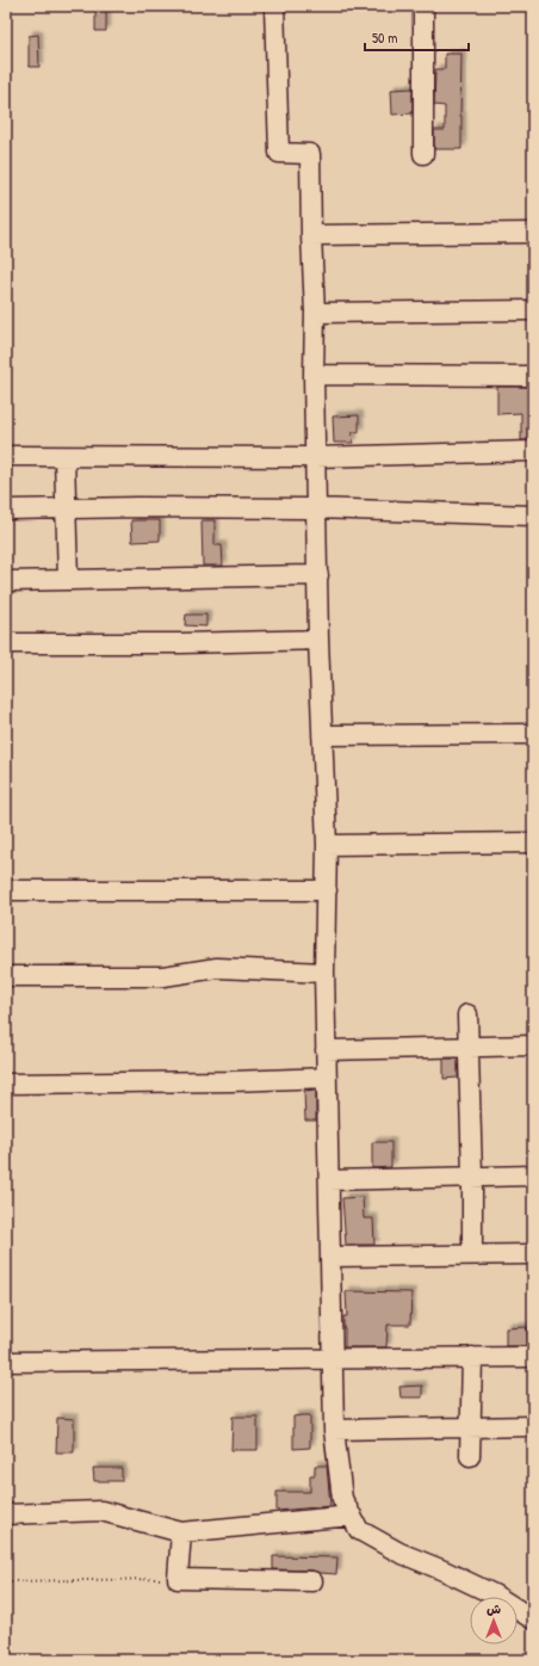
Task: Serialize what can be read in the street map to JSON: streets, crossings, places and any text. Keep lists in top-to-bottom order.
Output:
{
  "scale_bar": "50 m",
  "north": "top"
}
